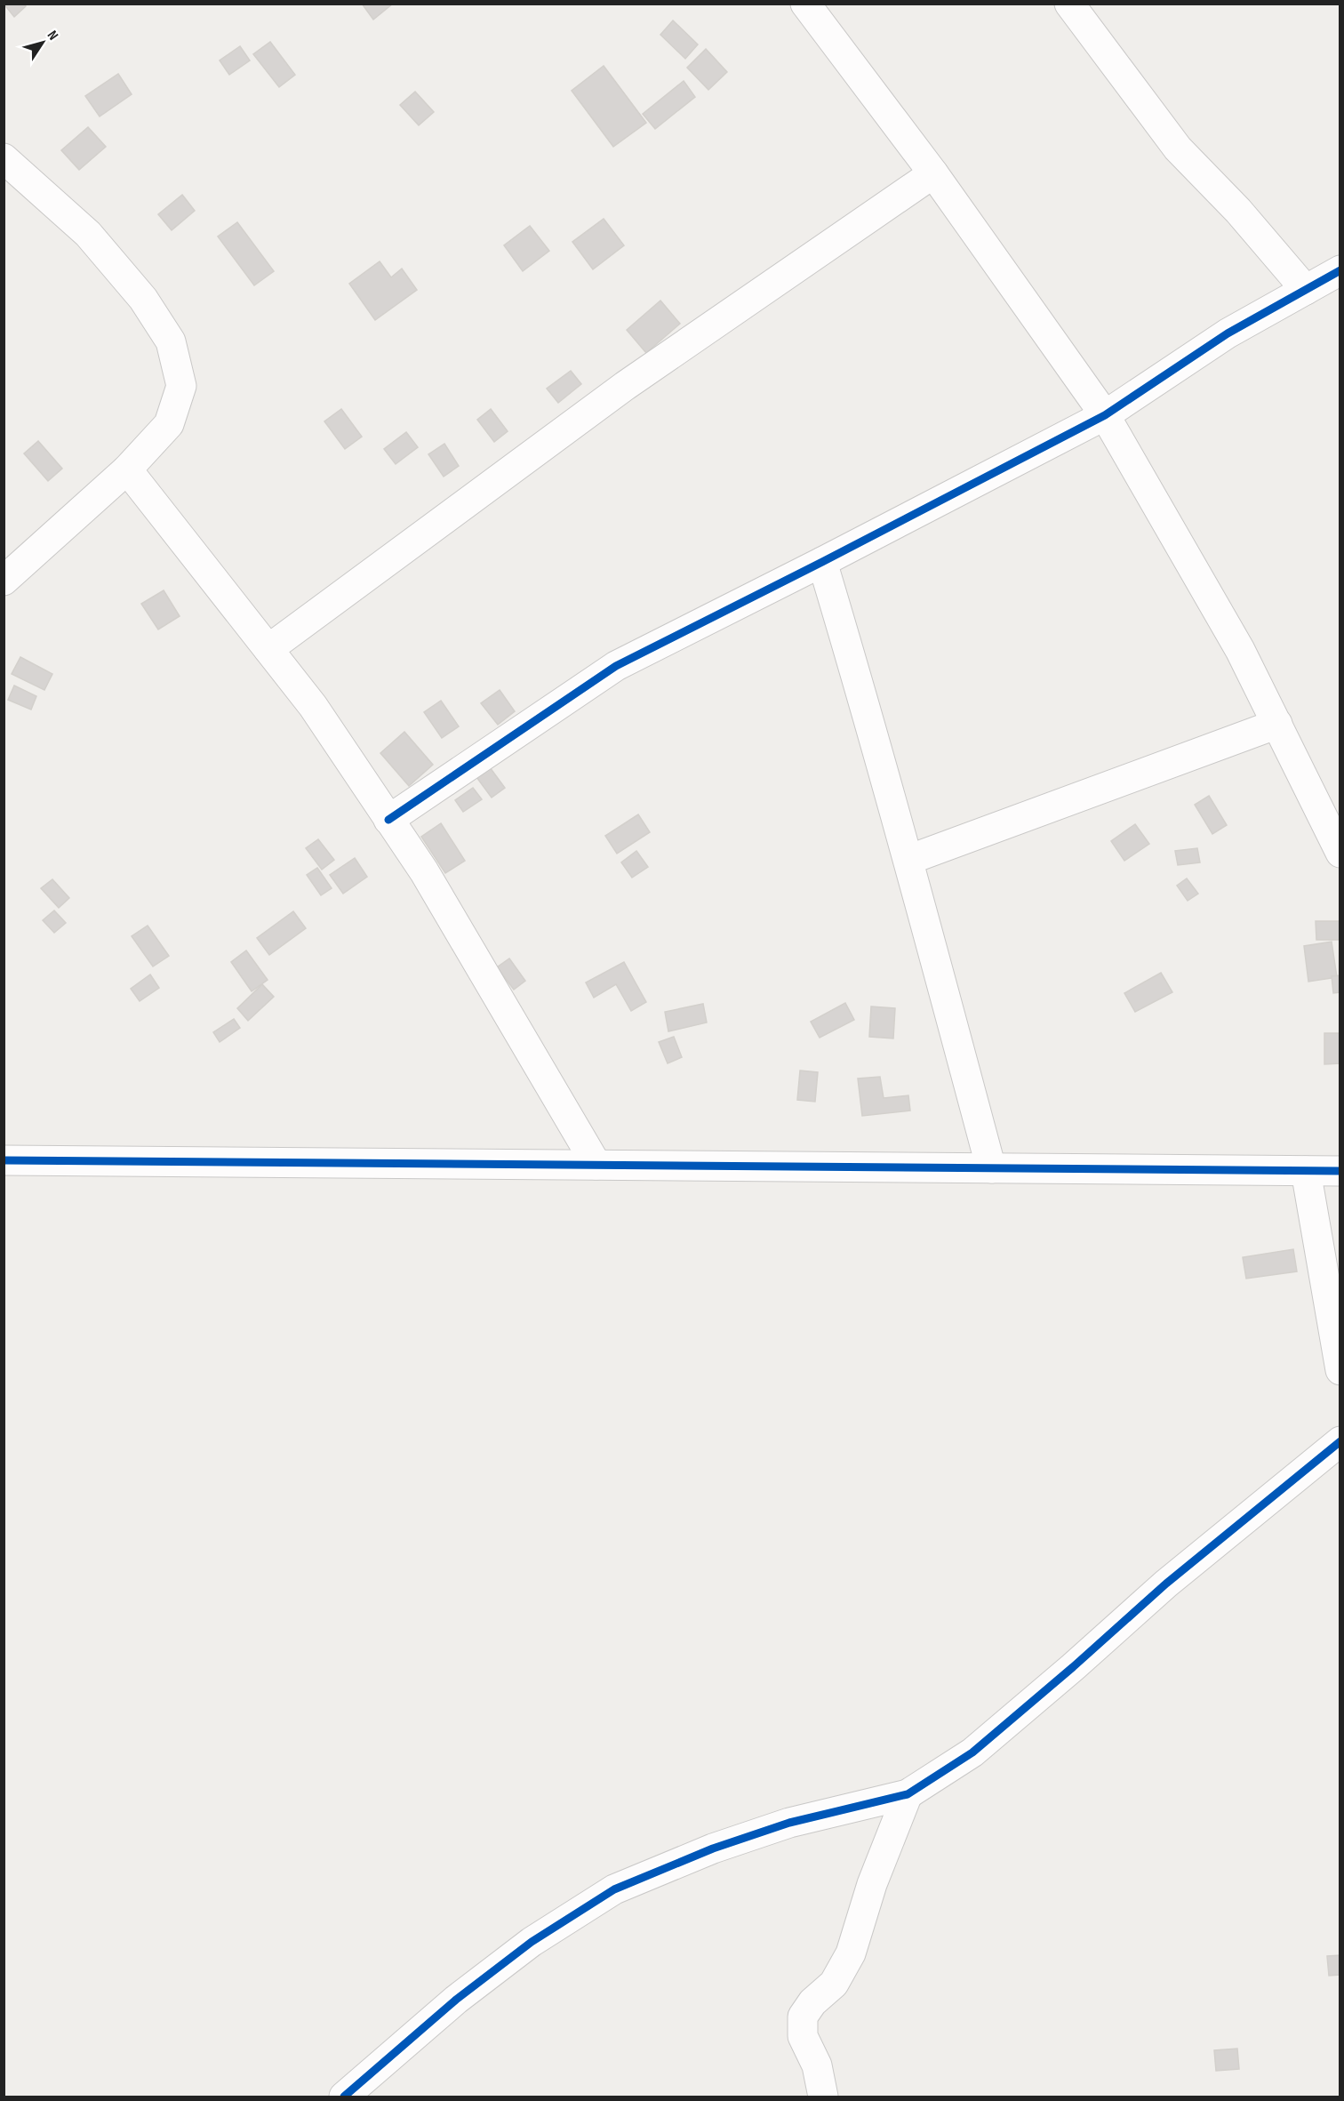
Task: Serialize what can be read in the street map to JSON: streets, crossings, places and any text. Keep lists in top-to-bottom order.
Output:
{
  "north": "top right"
}
